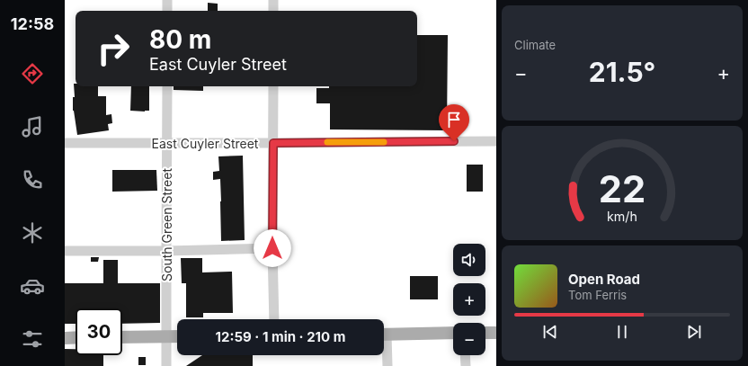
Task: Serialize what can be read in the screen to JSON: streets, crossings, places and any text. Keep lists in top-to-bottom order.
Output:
{
  "streets": {
    "street": ["East Cuyler Street", "South Green Street"]
  },
  "crossings": [
    ["East Cuyler Street", "South Green Street"]
  ],
  "page": {
    "tabs": "12:58",
    "tile": "Climate",
    "turn": ["80 m", "East Cuyler Street"],
    "heat": ["−", "21.5°", "+"],
    "map_buttons": ["+", "−"],
    "song": ["Open Road", "Tom Ferris"],
    "limit": "30",
    "trip": "12:59 · 1 min · 210 m",
    "gauge": ["22", "km/h"]
  }
}
